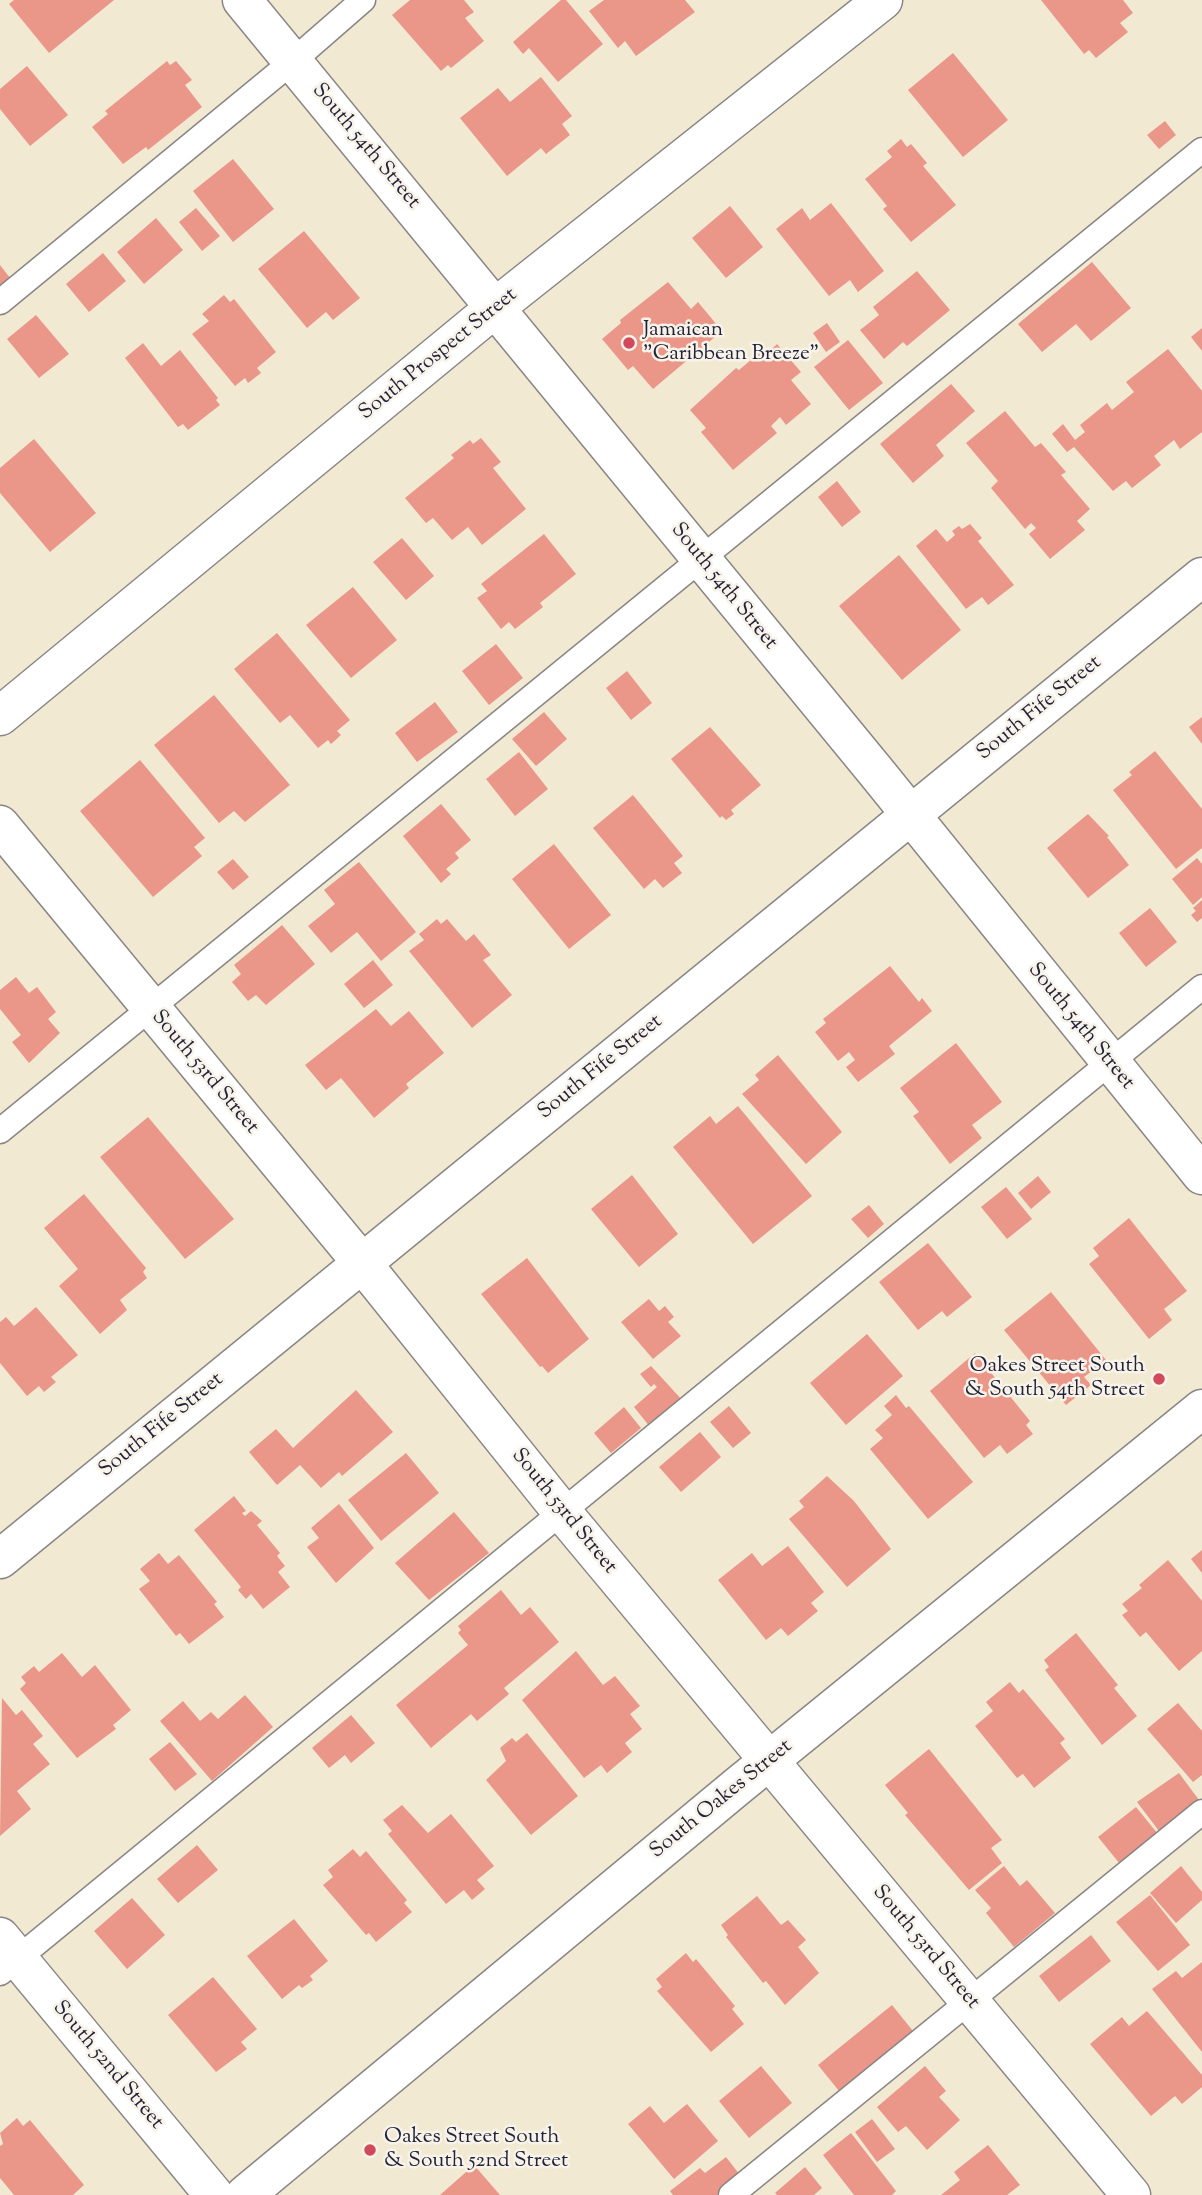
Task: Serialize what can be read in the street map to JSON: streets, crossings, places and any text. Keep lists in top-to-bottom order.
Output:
{
  "streets": {
    "street": [
      "South 54th Street",
      "South Prospect Street",
      "South Fife Street",
      "South 53rd Street",
      "South Oakes Street",
      "South 52nd Street"
    ]
  },
  "crossings": [
    ["South 54th Street", "South Prospect Street"],
    ["South 54th Street", "South Fife Street"],
    ["South Fife Street", "South 53rd Street"],
    ["South 53rd Street", "South Oakes Street"]
  ],
  "places": ["Jamaican \"Caribbean Breeze\"", "Oakes Street South & South 54th Street", "Oakes Street South & South 52nd Street"]
}
